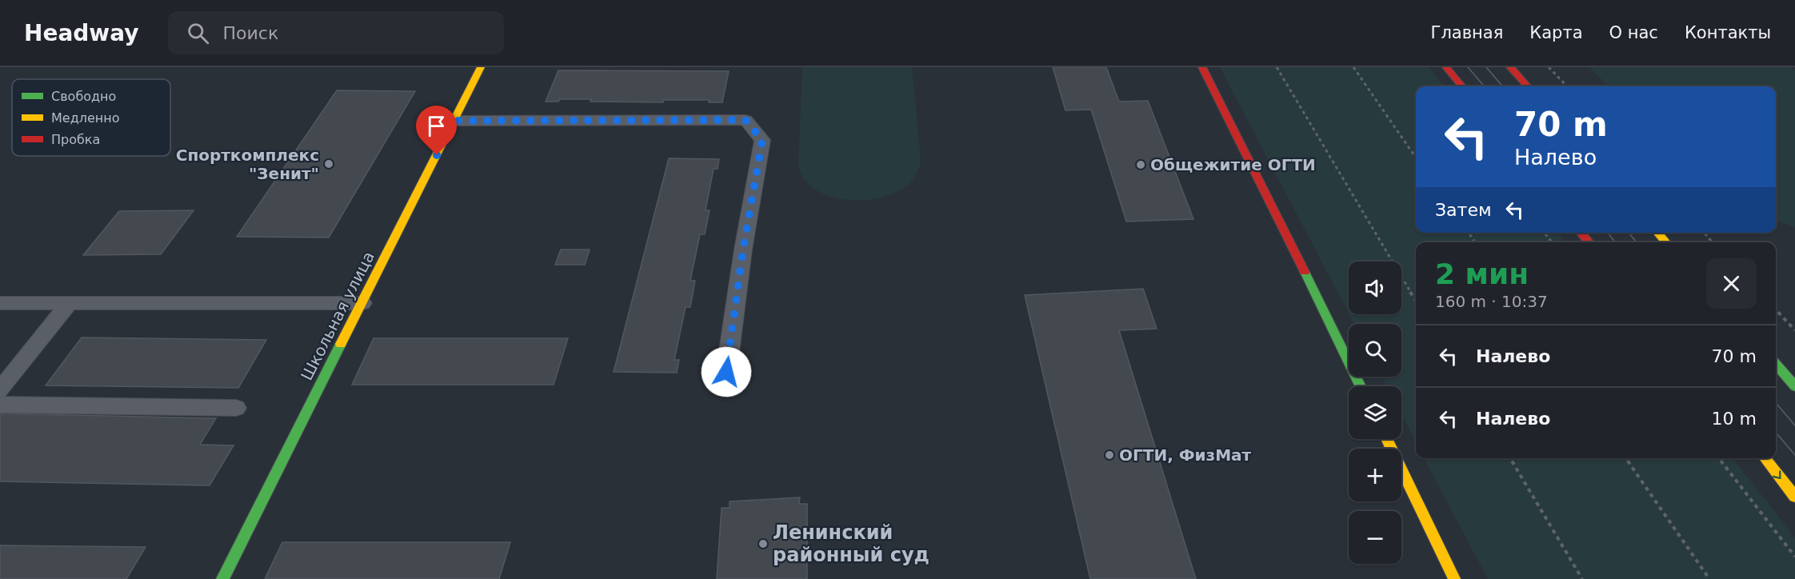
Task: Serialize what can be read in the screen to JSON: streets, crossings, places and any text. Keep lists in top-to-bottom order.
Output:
{
  "streets": {
    "street": ["Школьная улица"]
  },
  "places": [
    "Спорткомплекс \"Зенит\"",
    "Общежитие ОГТИ",
    "ОГТИ, ФизМат",
    "Ленинский районный суд"
  ],
  "legend": ["Свободно", "Медленно", "Пробка"],
  "page": {
    "header": "Headway",
    "search": "Поиск",
    "nav": [
      "Главная",
      "Карта",
      "О нас",
      "Контакты"
    ],
    "turn": ["70 m", "Налево"],
    "then": "Затем",
    "heading": ["2 мин", "160 m · 10:37"],
    "map_buttons": ["+", "−"],
    "list": [
      {
        "name": "Налево",
        "value": "70 m"
      },
      {
        "name": "Налево",
        "value": "10 m"
      }
    ]
  }
}
